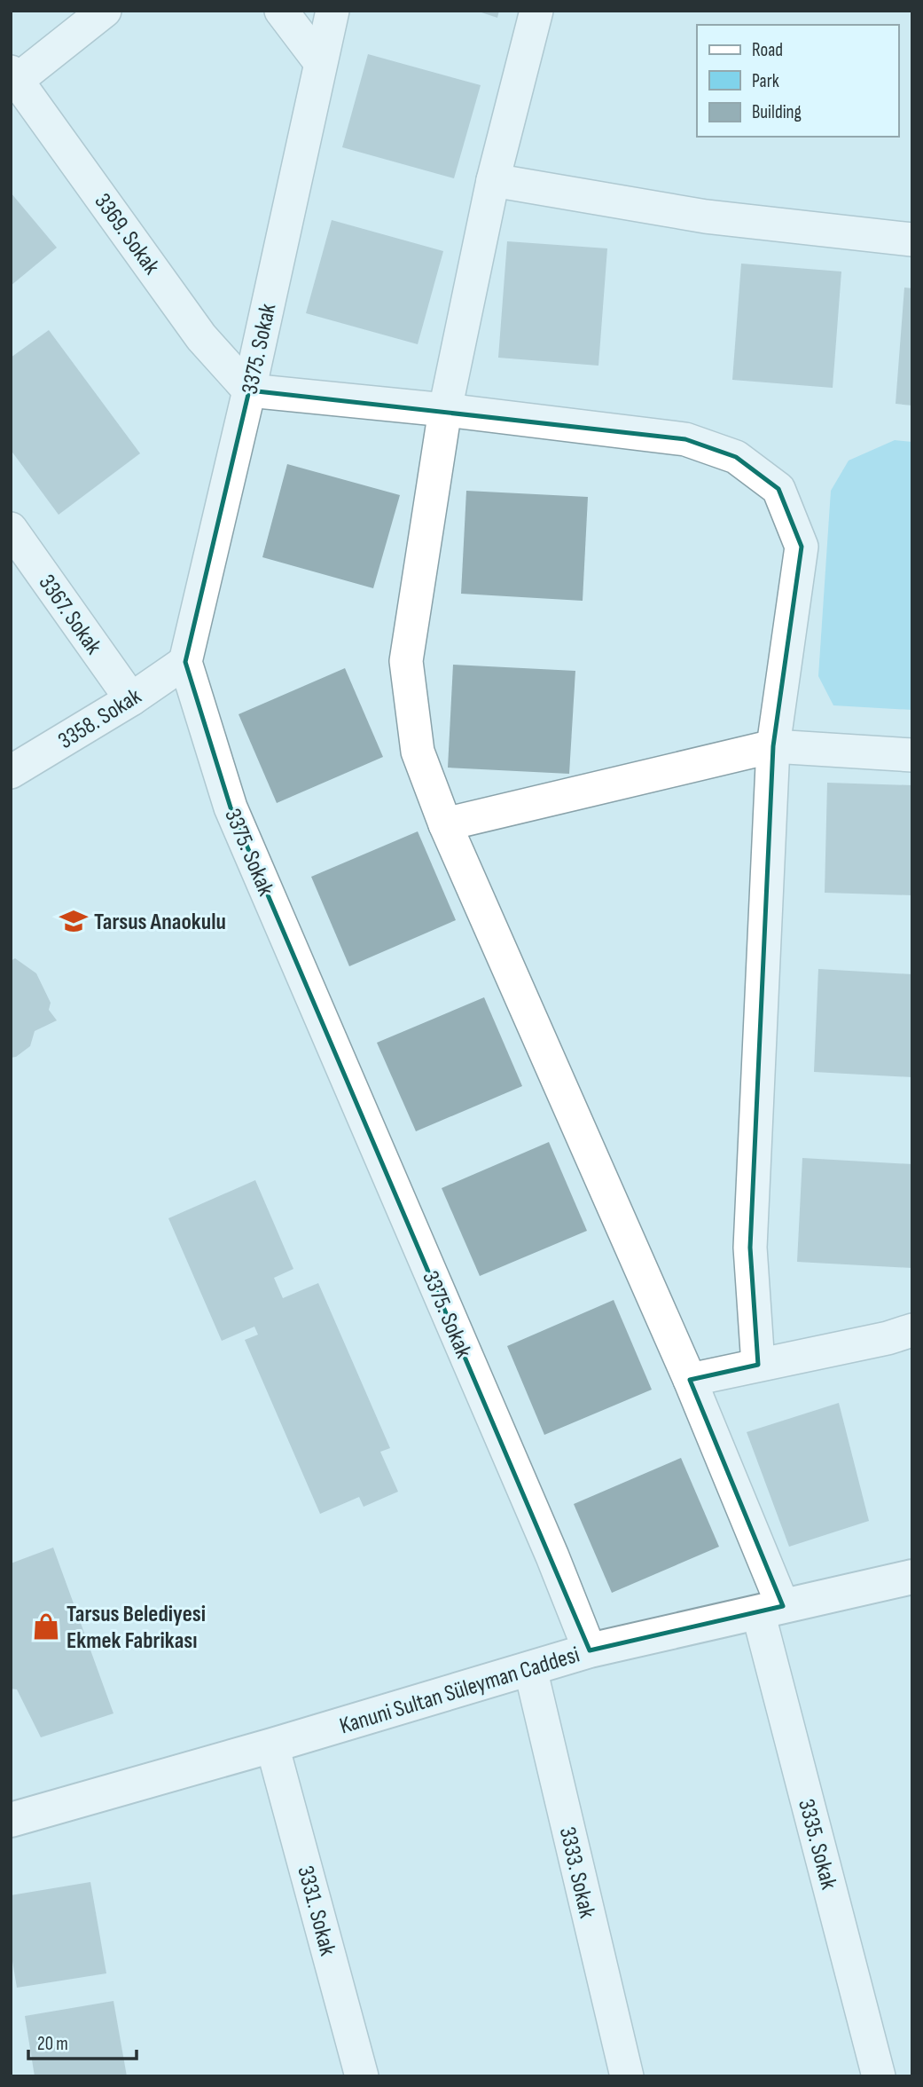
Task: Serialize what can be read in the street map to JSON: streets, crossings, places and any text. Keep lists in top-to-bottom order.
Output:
{
  "streets": {
    "street": [
      "3369. Sokak",
      "3375. Sokak",
      "3367. Sokak",
      "3358. Sokak",
      "Kanuni Sultan Süleyman Caddesi",
      "3335. Sokak",
      "3333. Sokak",
      "3331. Sokak"
    ]
  },
  "crossings": [
    ["3369. Sokak", "3375. Sokak"],
    ["3375. Sokak", "3358. Sokak"],
    ["3375. Sokak", "Kanuni Sultan Süleyman Caddesi"],
    ["3367. Sokak", "3358. Sokak"],
    ["Kanuni Sultan Süleyman Caddesi", "3335. Sokak"],
    ["Kanuni Sultan Süleyman Caddesi", "3333. Sokak"],
    ["Kanuni Sultan Süleyman Caddesi", "3331. Sokak"]
  ],
  "places": {
    "school or university": ["Tarsus Anaokulu"],
    "shop": ["Tarsus Belediyesi Ekmek Fabrikası"]
  },
  "legend": ["Road", "Park", "Building"],
  "scale_bar": "20 m"
}
